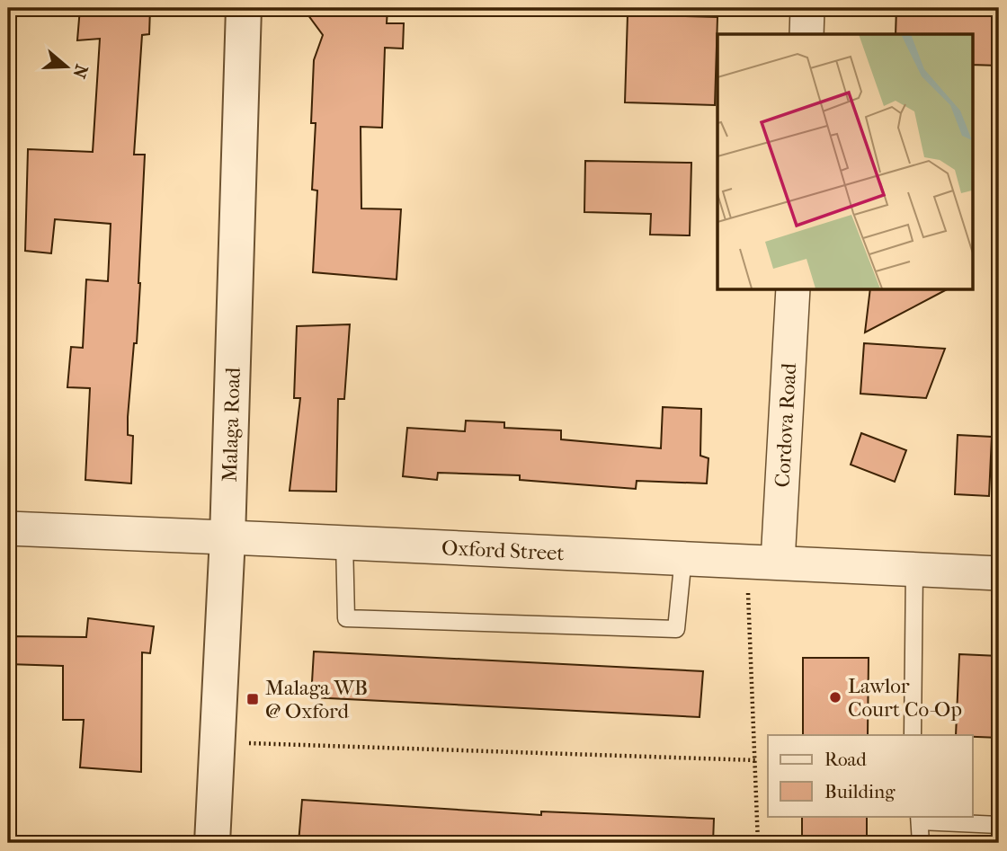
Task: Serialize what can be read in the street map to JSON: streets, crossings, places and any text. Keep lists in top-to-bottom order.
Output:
{
  "streets": {
    "street": ["Cordova Road", "Malaga Road", "Oxford Street"]
  },
  "crossings": [
    ["Cordova Road", "Oxford Street"],
    ["Malaga Road", "Oxford Street"]
  ],
  "places": {
    "other": ["Lawlor Court Co-Op"],
    "transit": ["Malaga WB @ Oxford"]
  },
  "legend": ["Road", "Building"],
  "north": "right"
}
